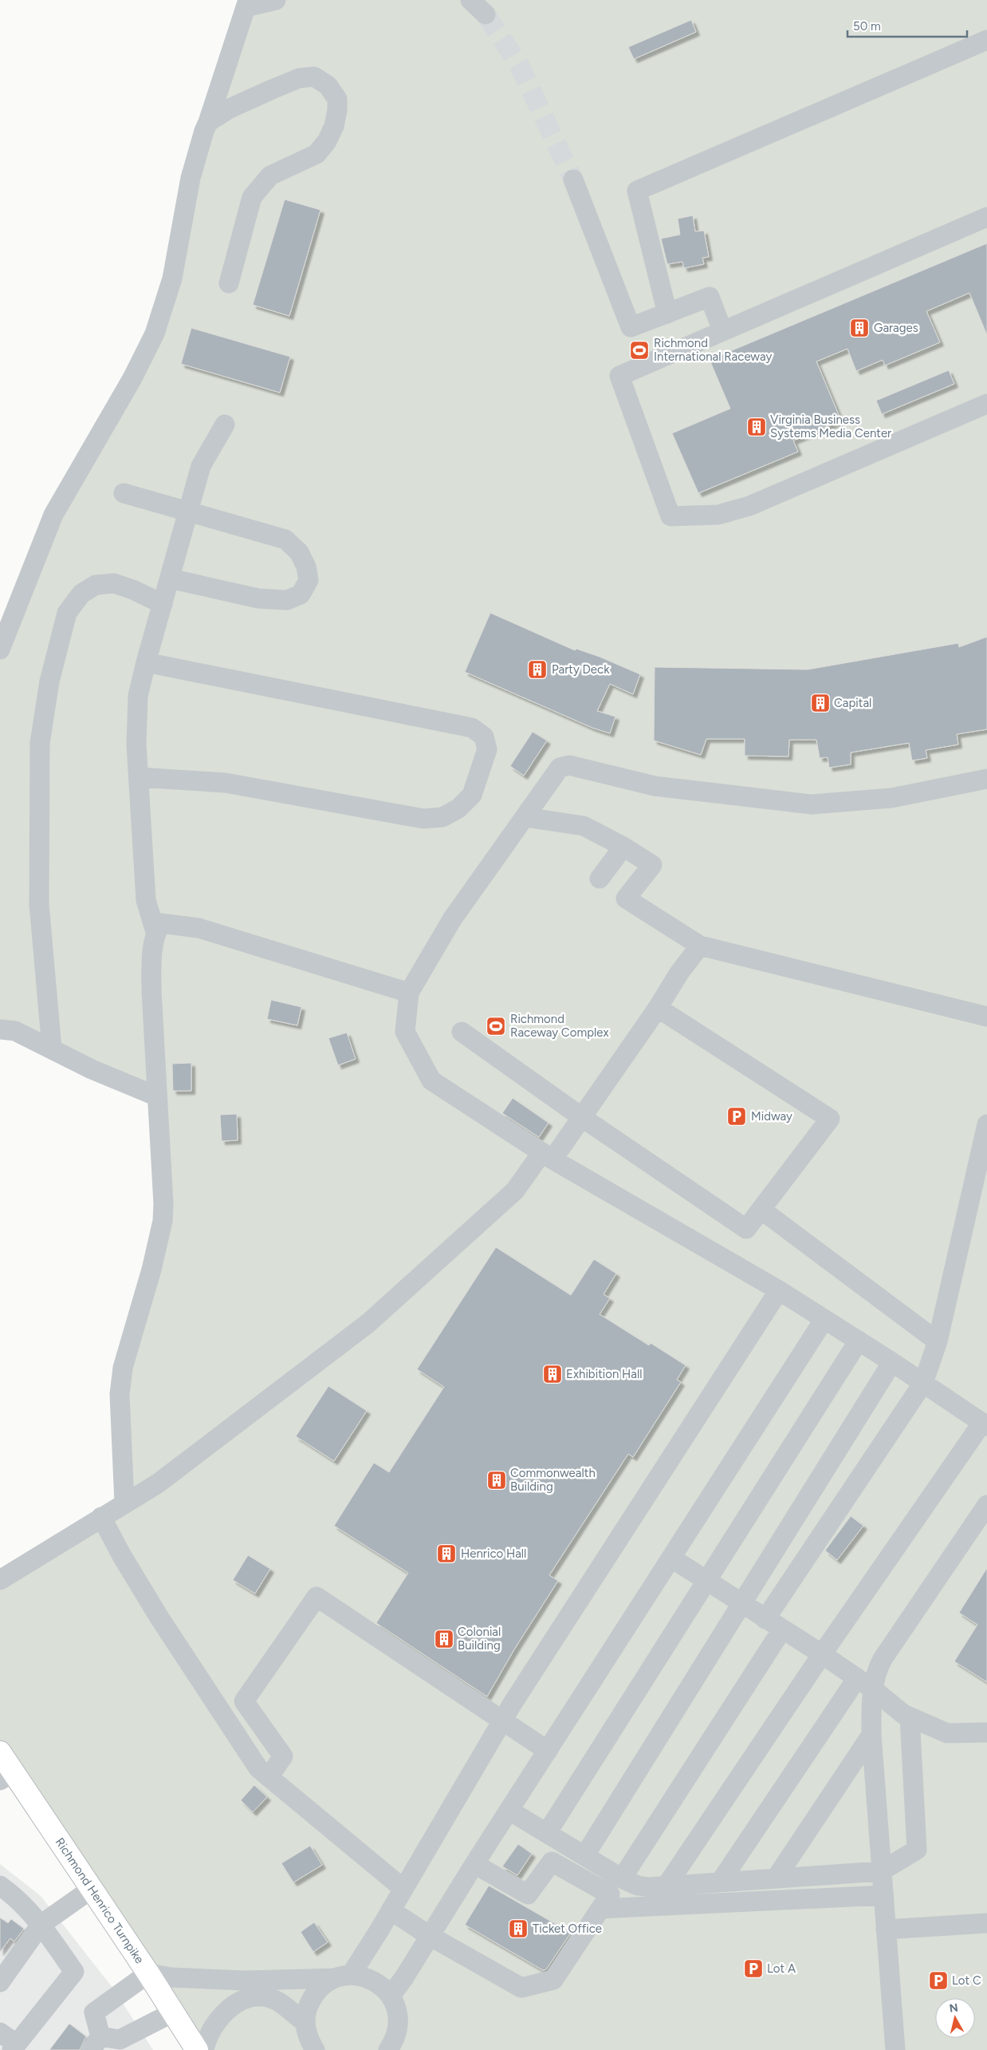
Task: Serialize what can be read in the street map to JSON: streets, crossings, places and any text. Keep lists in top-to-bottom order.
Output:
{
  "streets": {
    "main road": ["Richmond Henrico Turnpike"]
  },
  "places": {
    "building": [
      "Garages",
      "Virginia Business Systems Media Center",
      "Party Deck",
      "Capital",
      "Exhibition Hall",
      "Commonwealth Building",
      "Henrico Hall",
      "Colonial Building",
      "Ticket Office"
    ],
    "sports": ["Richmond International Raceway", "Richmond Raceway Complex"],
    "parking": ["Midway", "Lot A", "Lot C"]
  },
  "scale_bar": "50 m",
  "north": "top"
}
